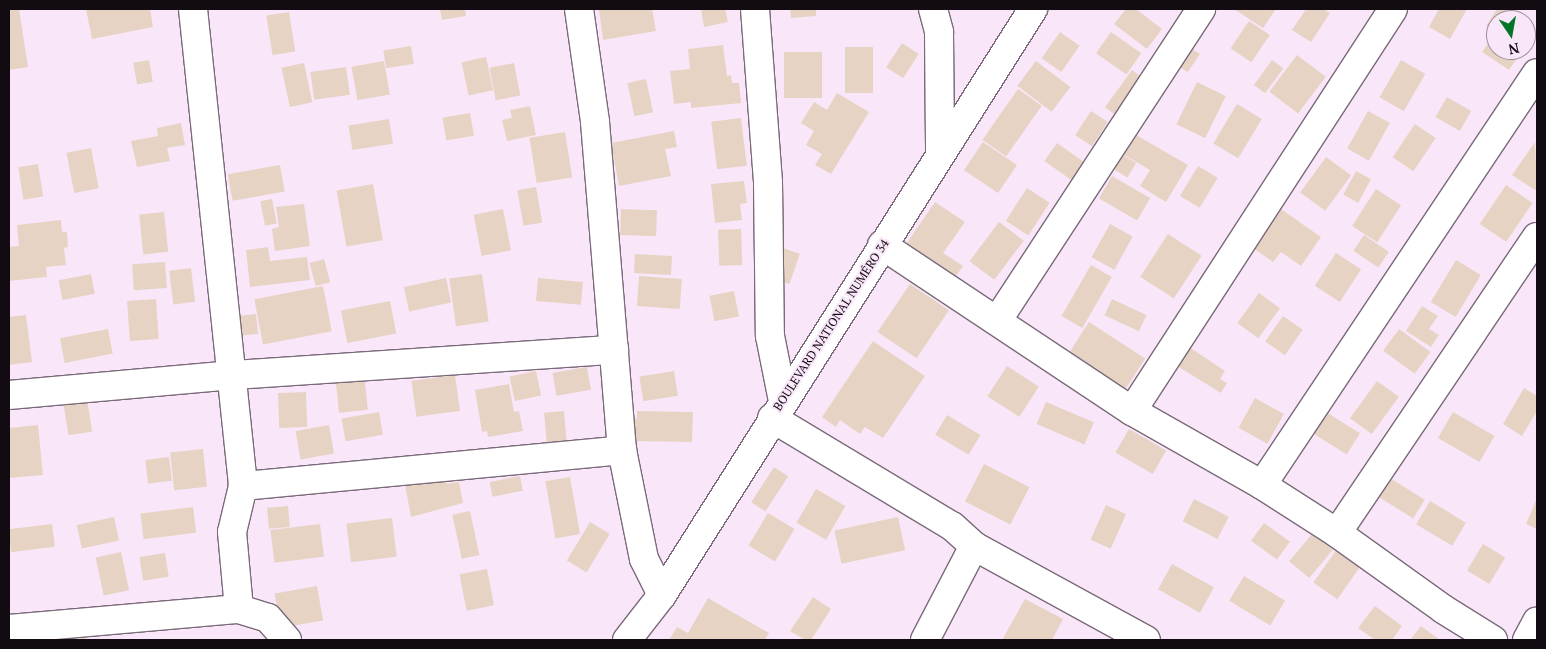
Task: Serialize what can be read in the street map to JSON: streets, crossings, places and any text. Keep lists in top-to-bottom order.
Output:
{
  "streets": {
    "street": ["BOULEVARD NATIONAL NUMÉRO 34"]
  },
  "north": "bottom"
}
